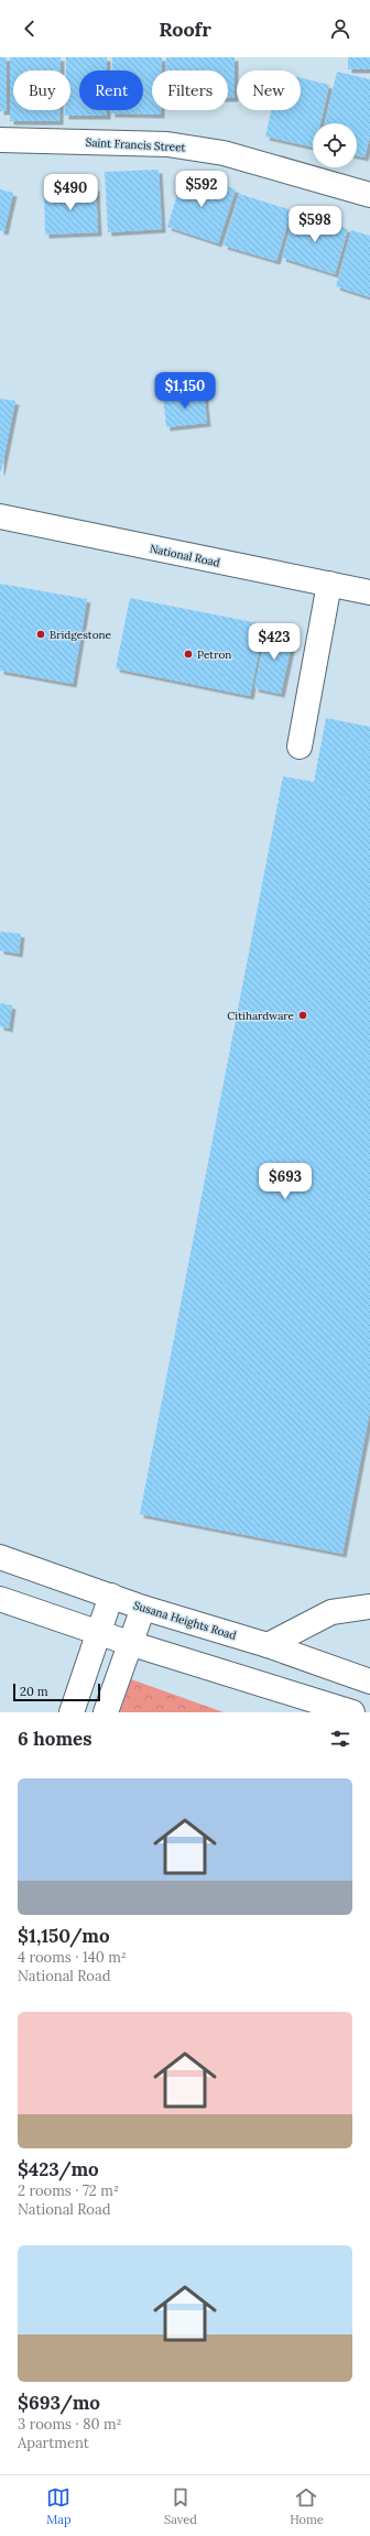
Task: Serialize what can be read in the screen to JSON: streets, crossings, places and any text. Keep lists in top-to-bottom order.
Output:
{
  "streets": {
    "main road": ["Saint Francis Street", "National Road", "Susana Heights Road"]
  },
  "places": ["Bridgestone", "Petron", "Citihardware"],
  "scale_bar": "20 m",
  "page": {
    "header": "Roofr",
    "chip": [
      "Buy",
      "Rent",
      "Filters",
      "New"
    ],
    "price": [
      "$592",
      "$490",
      "$598",
      "$1,150",
      "$423",
      "$693"
    ],
    "scale": "20 m",
    "heading": "6 homes",
    "list": [
      {
        "name": "$1,150/mo",
        "note": "4 rooms · 140 m² · National Road"
      },
      {
        "name": "$423/mo",
        "note": "2 rooms · 72 m² · National Road"
      },
      {
        "name": "$693/mo",
        "note": "3 rooms · 80 m² · Apartment"
      }
    ],
    "tabs": ["Map", "Saved", "Home"]
  }
}
